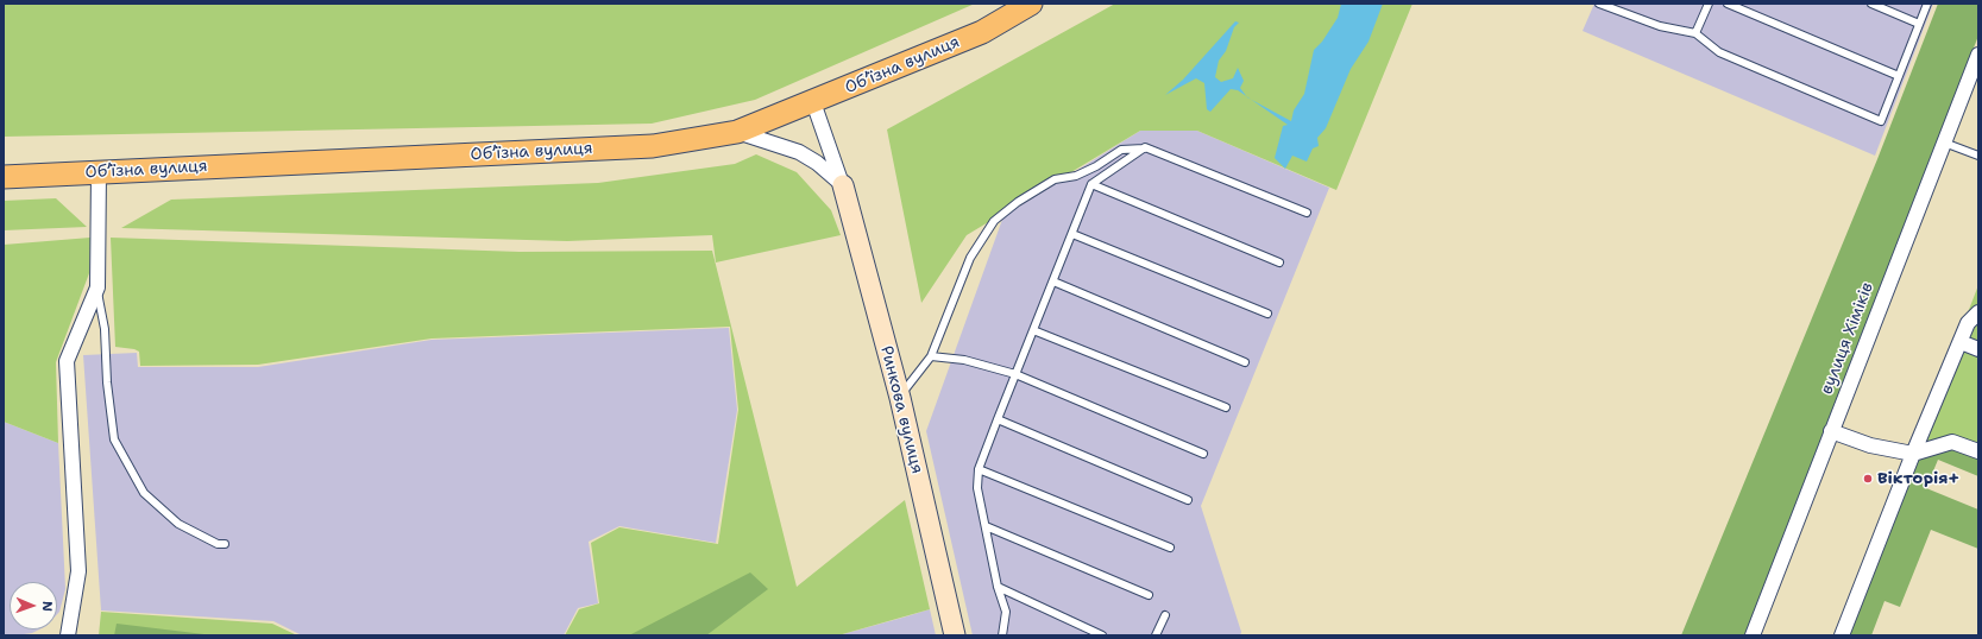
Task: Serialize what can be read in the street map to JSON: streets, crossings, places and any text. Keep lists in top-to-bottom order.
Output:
{
  "streets": {
    "main road": ["Обʼїзна вулиця", "Ринкова вулиця"],
    "street": ["вулиця Хіміків"]
  },
  "crossings": [
    ["Обʼїзна вулиця", "Ринкова вулиця"]
  ],
  "places": ["Вікторія+"],
  "north": "right"
}
